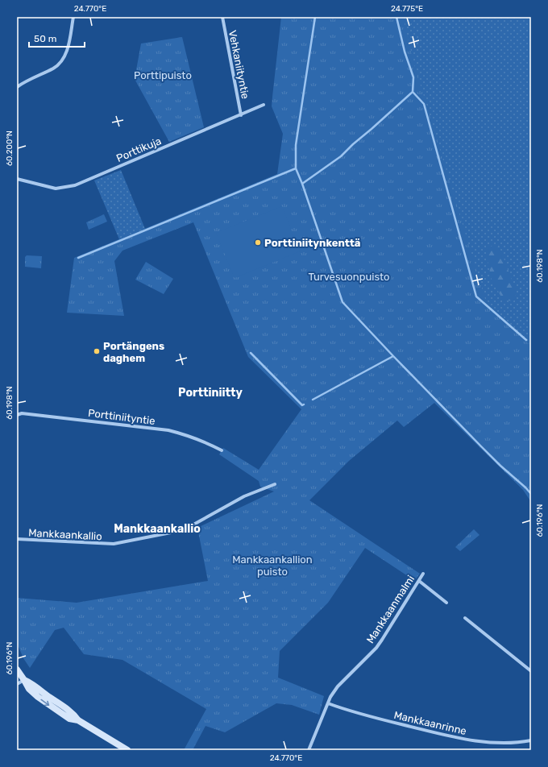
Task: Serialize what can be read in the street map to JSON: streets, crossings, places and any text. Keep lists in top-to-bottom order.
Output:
{
  "streets": {
    "street": [
      "Vehkaniityntie",
      "Porttikuja",
      "Porttiniityntie",
      "Mankkaankallio",
      "Mankkaanmalmi",
      "Mankkaanrinne"
    ]
  },
  "crossings": [
    ["Vehkaniityntie", "Porttikuja"],
    ["Mankkaanmalmi", "Mankkaanrinne"]
  ],
  "districts": ["Porttiniitty", "Mankkaankallio"],
  "parks": ["Porttipuisto", "Turvesuonpuisto", "Mankkaankallion puisto"],
  "places": ["Porttiniitynkenttä", "Portängens daghem"],
  "scale_bar": "50 m",
  "coordinates": [
    "24.770°E",
    "24.775°E",
    "60.200°N",
    "60.198°N",
    "60.196°N"
  ]
}
